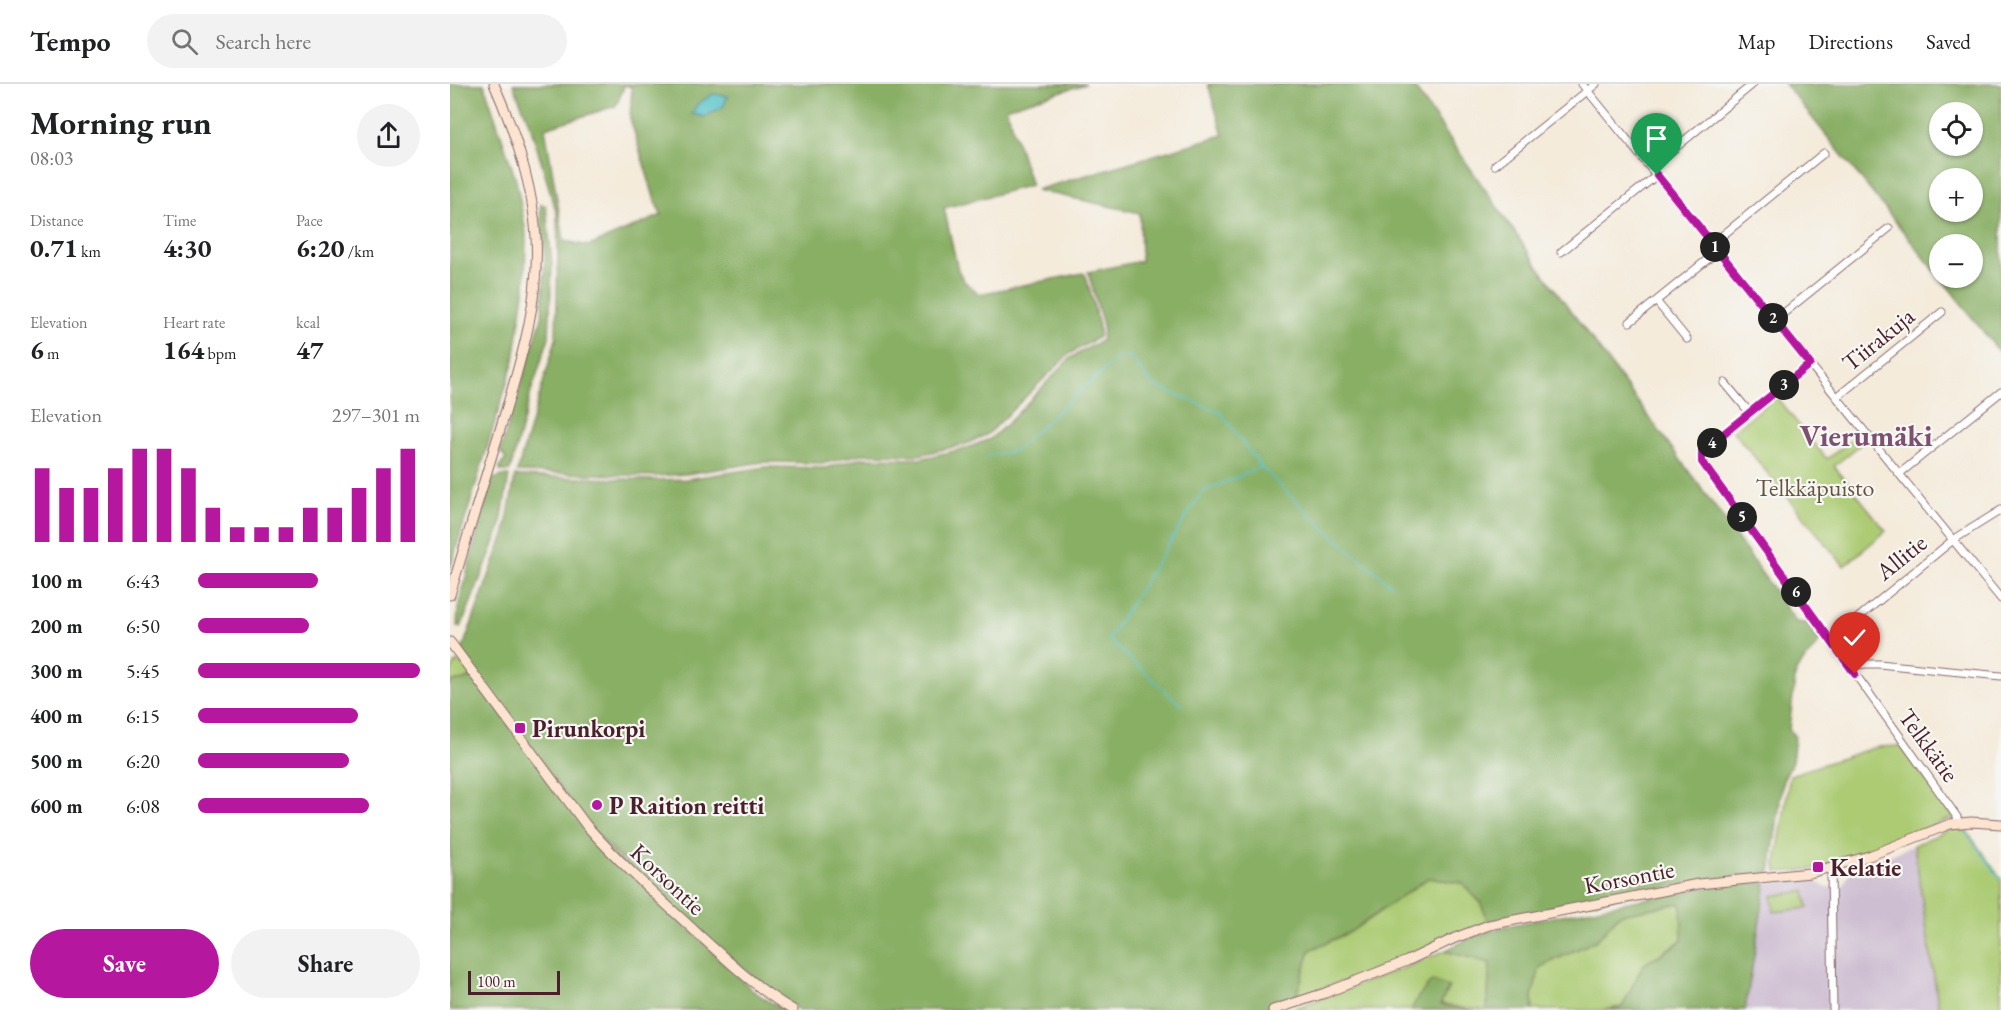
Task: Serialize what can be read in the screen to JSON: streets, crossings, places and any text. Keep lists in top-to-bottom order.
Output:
{
  "streets": {
    "main road": ["Korsontie"],
    "street": ["Tiirakuja", "Allitie", "Telkkätie"]
  },
  "crossings": [
    ["Allitie", "Telkkätie"],
    ["Telkkätie", "Korsontie"]
  ],
  "districts": ["Vierumäki"],
  "parks": ["Telkkäpuisto"],
  "places": {
    "transit": ["Pirunkorpi", "Kelatie"],
    "other": ["P Raition reitti"]
  },
  "scale_bar": "100 m",
  "page": {
    "header": "Tempo",
    "search": "Search here",
    "nav": ["Map", "Directions", "Saved"],
    "heading": ["Morning run", "08:03"],
    "map_buttons": ["+", "−"],
    "stats": [
      ["Distance", "0.71 km"],
      ["Time", "4:30"],
      ["Pace", "6:20 /km"],
      ["Elevation", "6 m"],
      ["Heart rate", "164 bpm"],
      ["kcal", "47"]
    ],
    "pins": [
      "1",
      "2",
      "3",
      "4",
      "5",
      "6"
    ],
    "chart": ["Elevation", "297–301 m"],
    "list": [
      {
        "name": "100 m",
        "note": "6:43"
      },
      {
        "name": "200 m",
        "note": "6:50"
      },
      {
        "name": "300 m",
        "note": "5:45"
      },
      {
        "name": "400 m",
        "note": "6:15"
      },
      {
        "name": "500 m",
        "note": "6:20"
      },
      {
        "name": "600 m",
        "note": "6:08"
      }
    ],
    "buttons": ["Save", "Share"],
    "scale": "100 m"
  }
}
